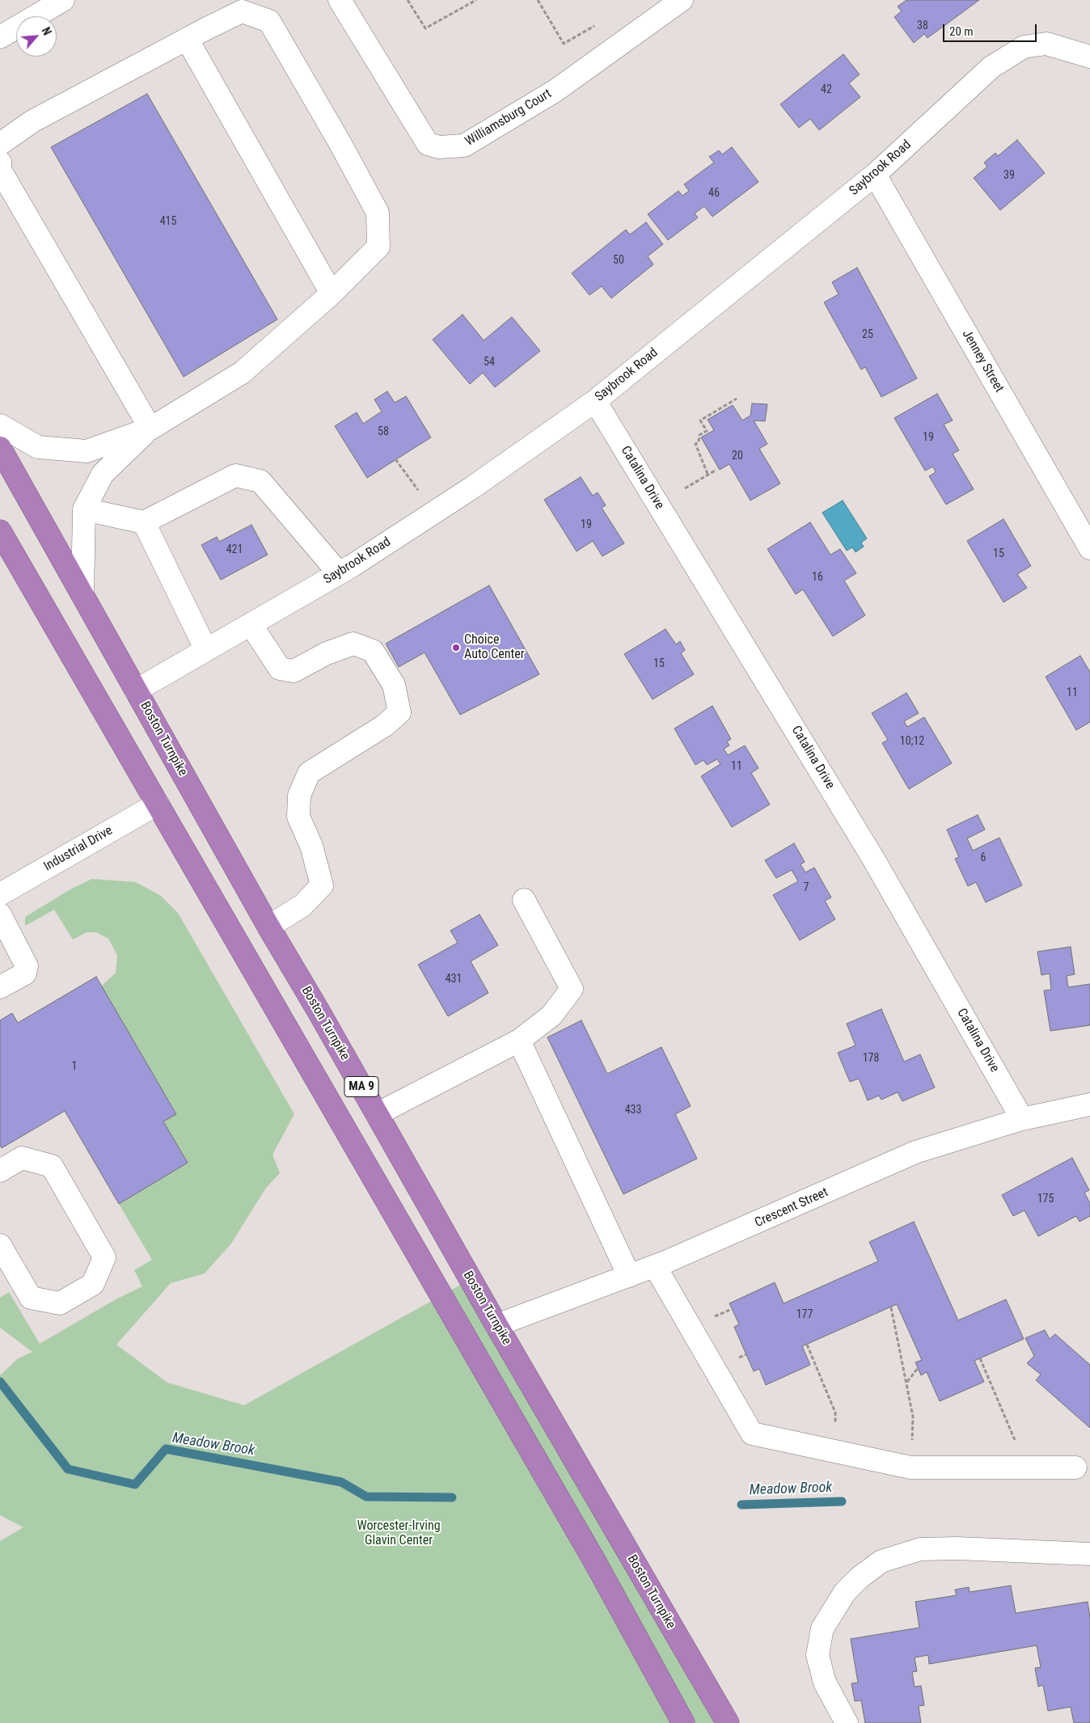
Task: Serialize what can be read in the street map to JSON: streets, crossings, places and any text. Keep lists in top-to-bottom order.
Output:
{
  "streets": {
    "highway": ["Boston Turnpike", "MA 9"],
    "street": [
      "Williamsburg Court",
      "Saybrook Road",
      "Jenney Street",
      "Catalina Drive",
      "Industrial Drive",
      "Crescent Street"
    ]
  },
  "crossings": [
    ["Saybrook Road", "Jenney Street"],
    ["Saybrook Road", "Catalina Drive"],
    ["Saybrook Road", "Boston Turnpike"],
    ["Catalina Drive", "Crescent Street"],
    ["Boston Turnpike", "Crescent Street"],
    ["Industrial Drive", "MA 9"]
  ],
  "water": ["Meadow Brook"],
  "parks": ["Worcester-Irving Glavin Center"],
  "places": ["Choice Auto Center"],
  "house_numbers": [
    "38",
    "42",
    "39",
    "46",
    "415",
    "50",
    "25",
    "54",
    "58",
    "19",
    "20",
    "19",
    "421",
    "15",
    "16",
    "15",
    "11",
    "10;12",
    "11",
    "6",
    "7",
    "431",
    "178",
    "1",
    "433",
    "175",
    "177"
  ],
  "scale_bar": "20 m",
  "north": "top right"
}
